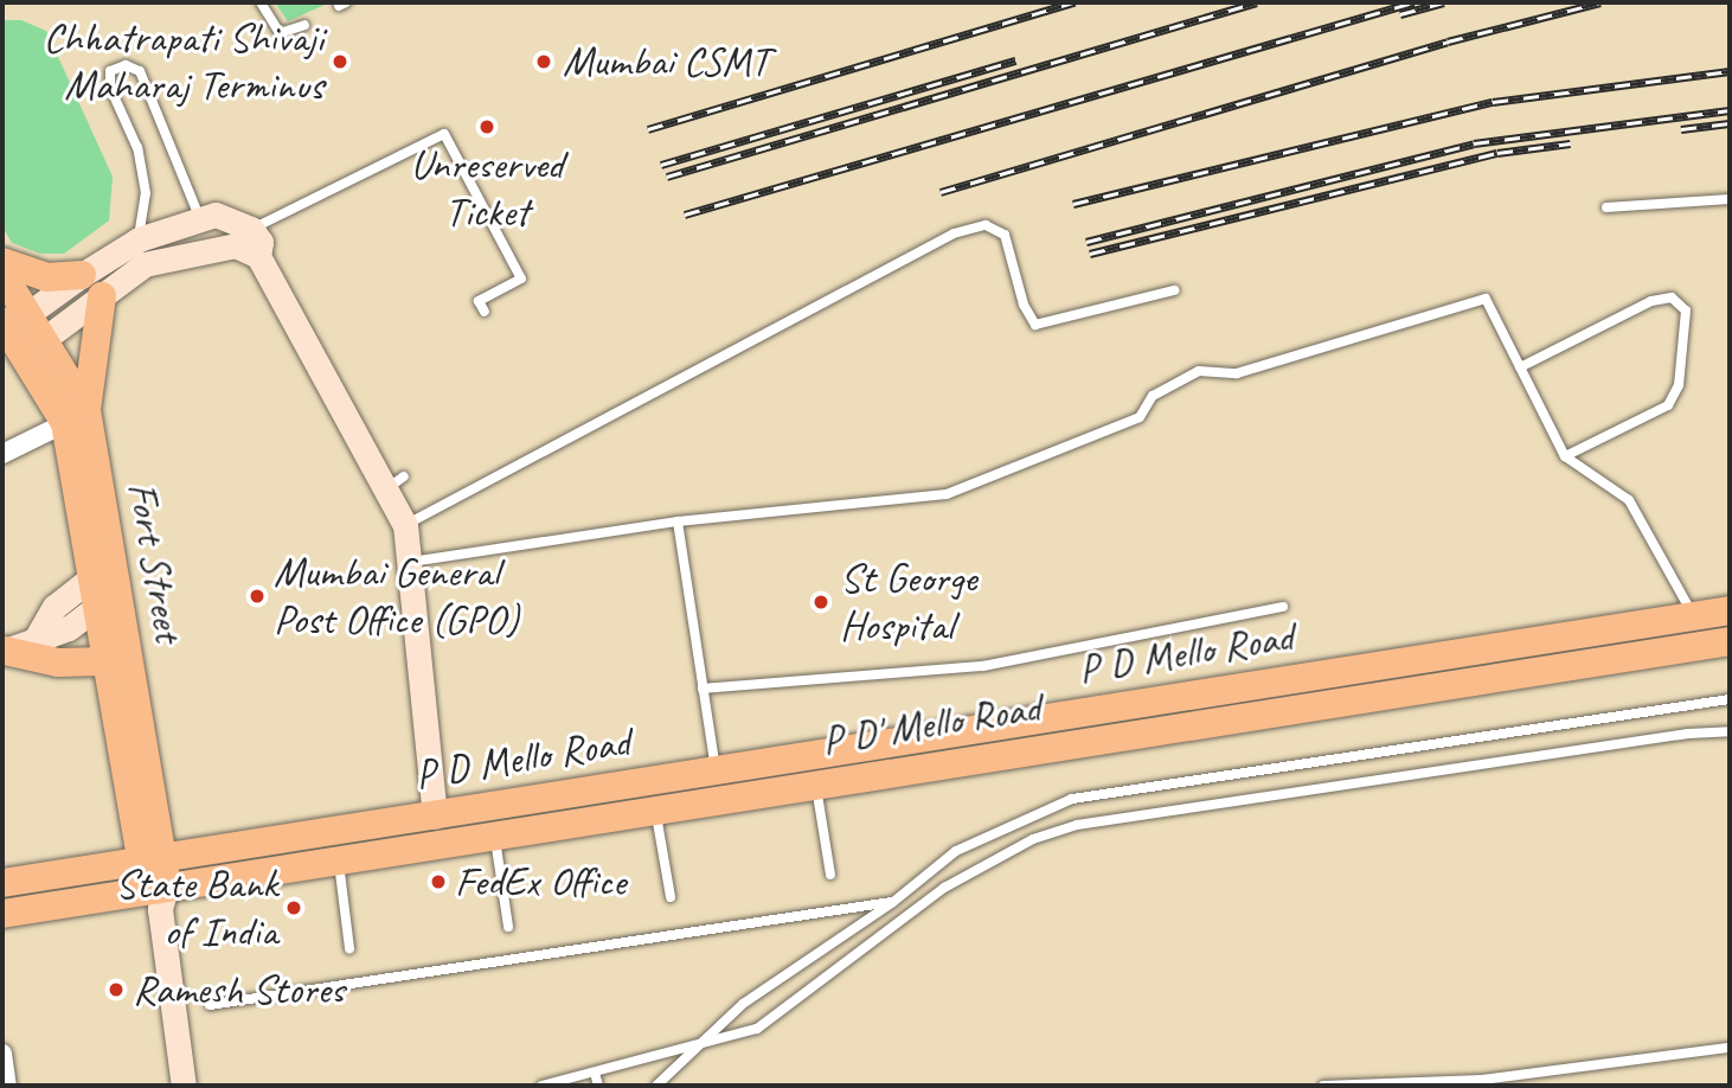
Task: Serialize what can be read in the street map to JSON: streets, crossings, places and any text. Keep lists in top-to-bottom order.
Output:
{
  "streets": {
    "main road": ["Fort Street", "P D Mello Road", "P D' Mello Road"]
  },
  "crossings": [
    ["Fort Street", "P D Mello Road"],
    ["Fort Street", "P D' Mello Road"]
  ],
  "places": [
    "Chhatrapati Shivaji Maharaj Terminus",
    "Mumbai CSMT",
    "Unreserved Ticket",
    "Mumbai General Post Office (GPO)",
    "St George Hospital",
    "FedEx Office",
    "State Bank of India",
    "Ramesh Stores"
  ]
}
